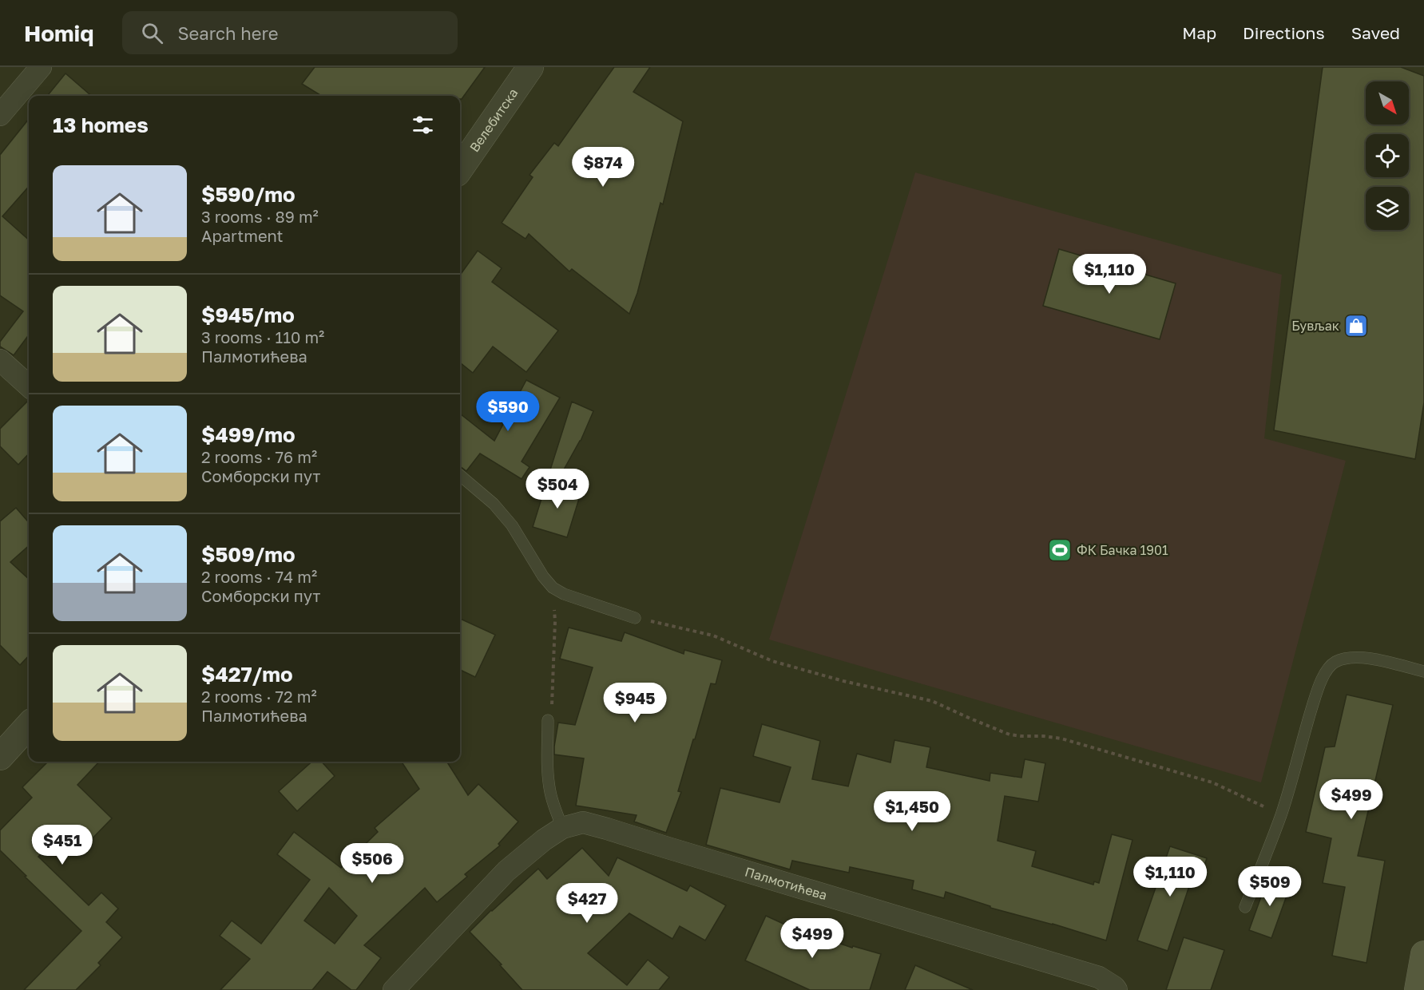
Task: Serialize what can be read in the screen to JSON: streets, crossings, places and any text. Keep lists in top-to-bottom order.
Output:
{
  "streets": {
    "street": ["Велебитска", "Палмотићева"]
  },
  "places": {
    "shop": ["Бувљак"],
    "sports": ["ФК Бачка 1901"]
  },
  "north": "bottom right",
  "page": {
    "header": "Homiq",
    "search": "Search here",
    "nav": ["Map", "Directions", "Saved"],
    "heading": "13 homes",
    "price": [
      "$874",
      "$1,110",
      "$590",
      "$504",
      "$945",
      "$499",
      "$1,450",
      "$451",
      "$506",
      "$1,110",
      "$509",
      "$427",
      "$499"
    ],
    "list": [
      {
        "name": "$590/mo",
        "note": "3 rooms · 89 m² · Apartment"
      },
      {
        "name": "$945/mo",
        "note": "3 rooms · 110 m² · Палмотићева"
      },
      {
        "name": "$499/mo",
        "note": "2 rooms · 76 m² · Сомборски пут"
      },
      {
        "name": "$509/mo",
        "note": "2 rooms · 74 m² · Сомборски пут"
      },
      {
        "name": "$427/mo",
        "note": "2 rooms · 72 m² · Палмотићева"
      }
    ]
  }
}
